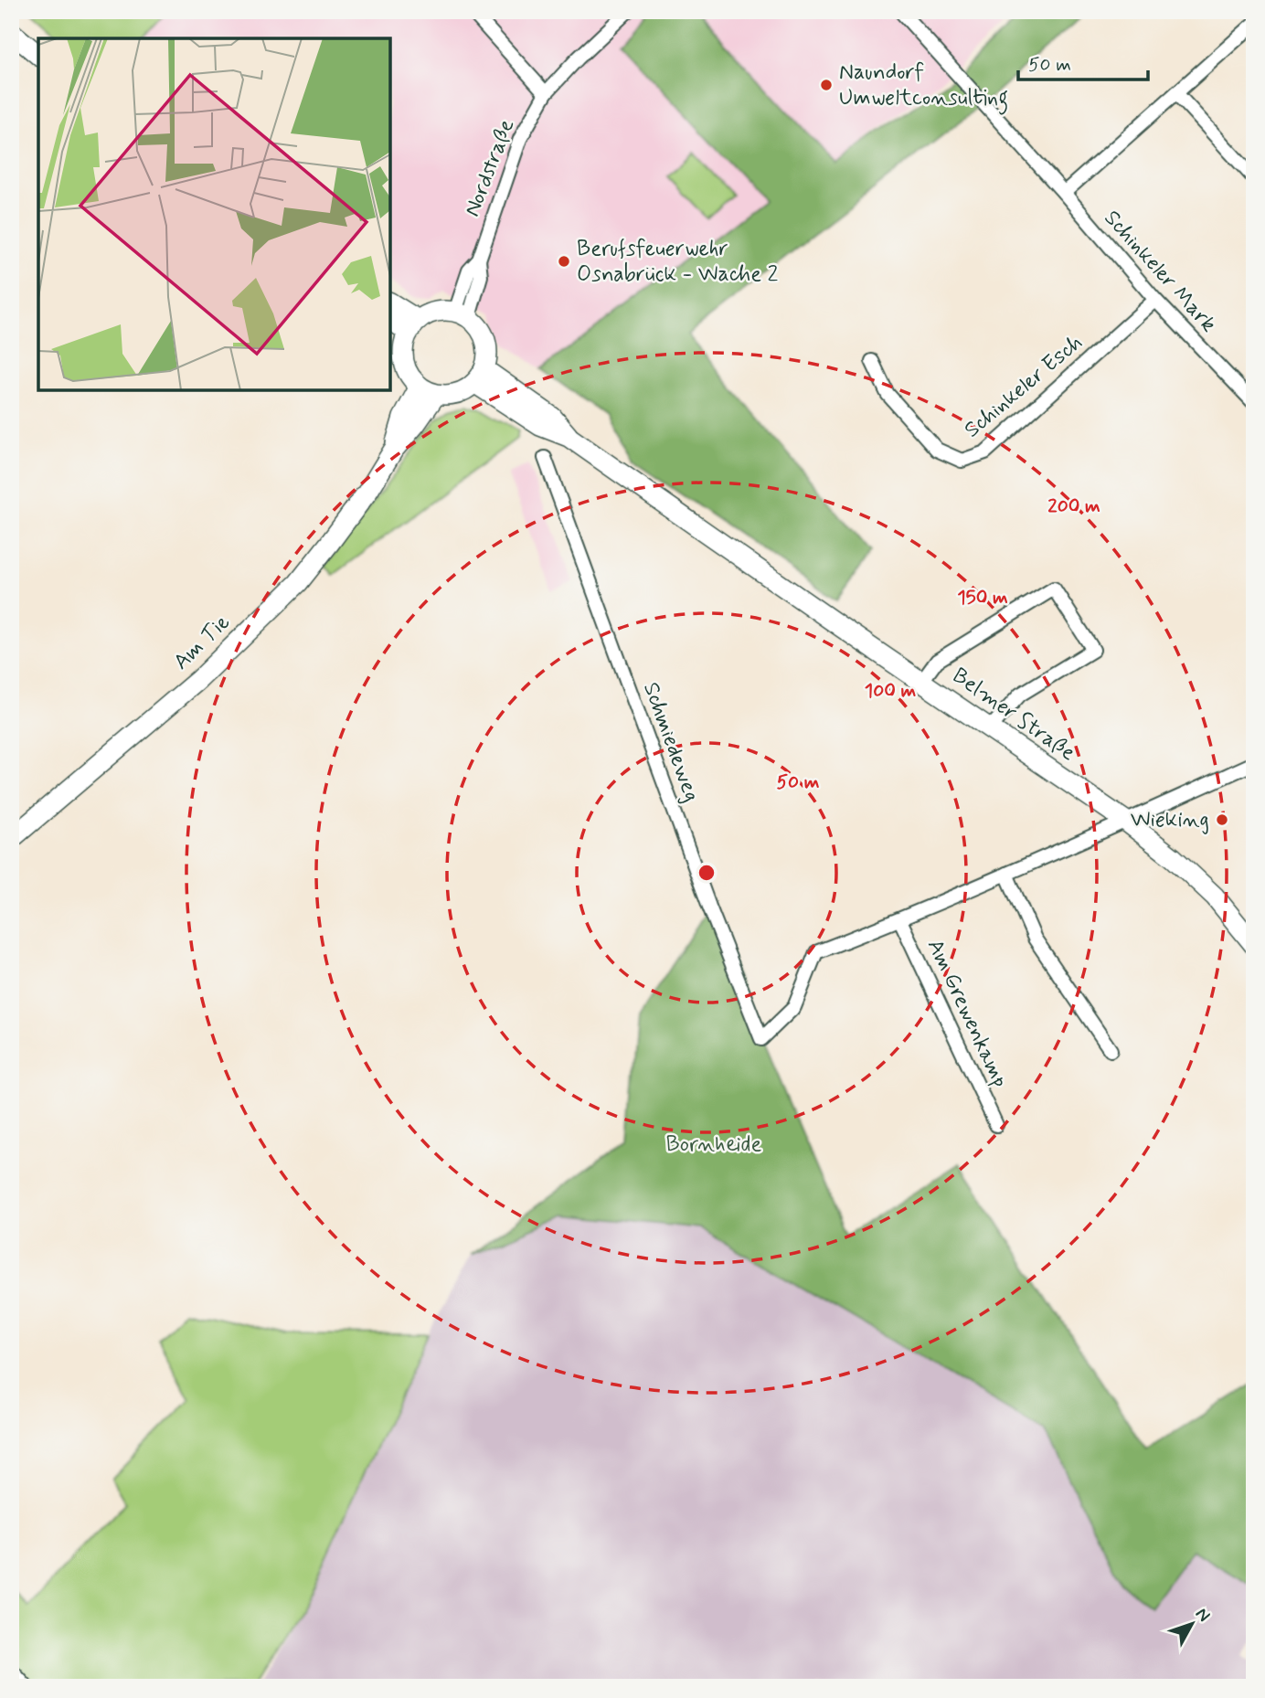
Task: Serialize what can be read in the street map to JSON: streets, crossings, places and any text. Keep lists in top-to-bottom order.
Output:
{
  "streets": {
    "street": [
      "Nordstraße",
      "Schinkeler Mark",
      "Schinkeler Esch",
      "Am Tie",
      "Belmer Straße",
      "Schmiedeweg",
      "Am Grewenkamp"
    ]
  },
  "crossings": [
    ["Nordstraße", "Am Tie"],
    ["Nordstraße", "Belmer Straße"],
    ["Schinkeler Mark", "Schinkeler Esch"],
    ["Am Tie", "Belmer Straße"],
    ["Belmer Straße", "Am Grewenkamp"],
    ["Schmiedeweg", "Am Grewenkamp"]
  ],
  "parks": ["Bornheide"],
  "places": ["Naundorf Umweltconsulting", "Berufsfeuerwehr Osnabrück - Wache 2", "Wieking"],
  "scale_bar": "50 m",
  "north": "top right",
  "rings": [
    "200 m",
    "150 m",
    "100 m",
    "50 m"
  ]
}
